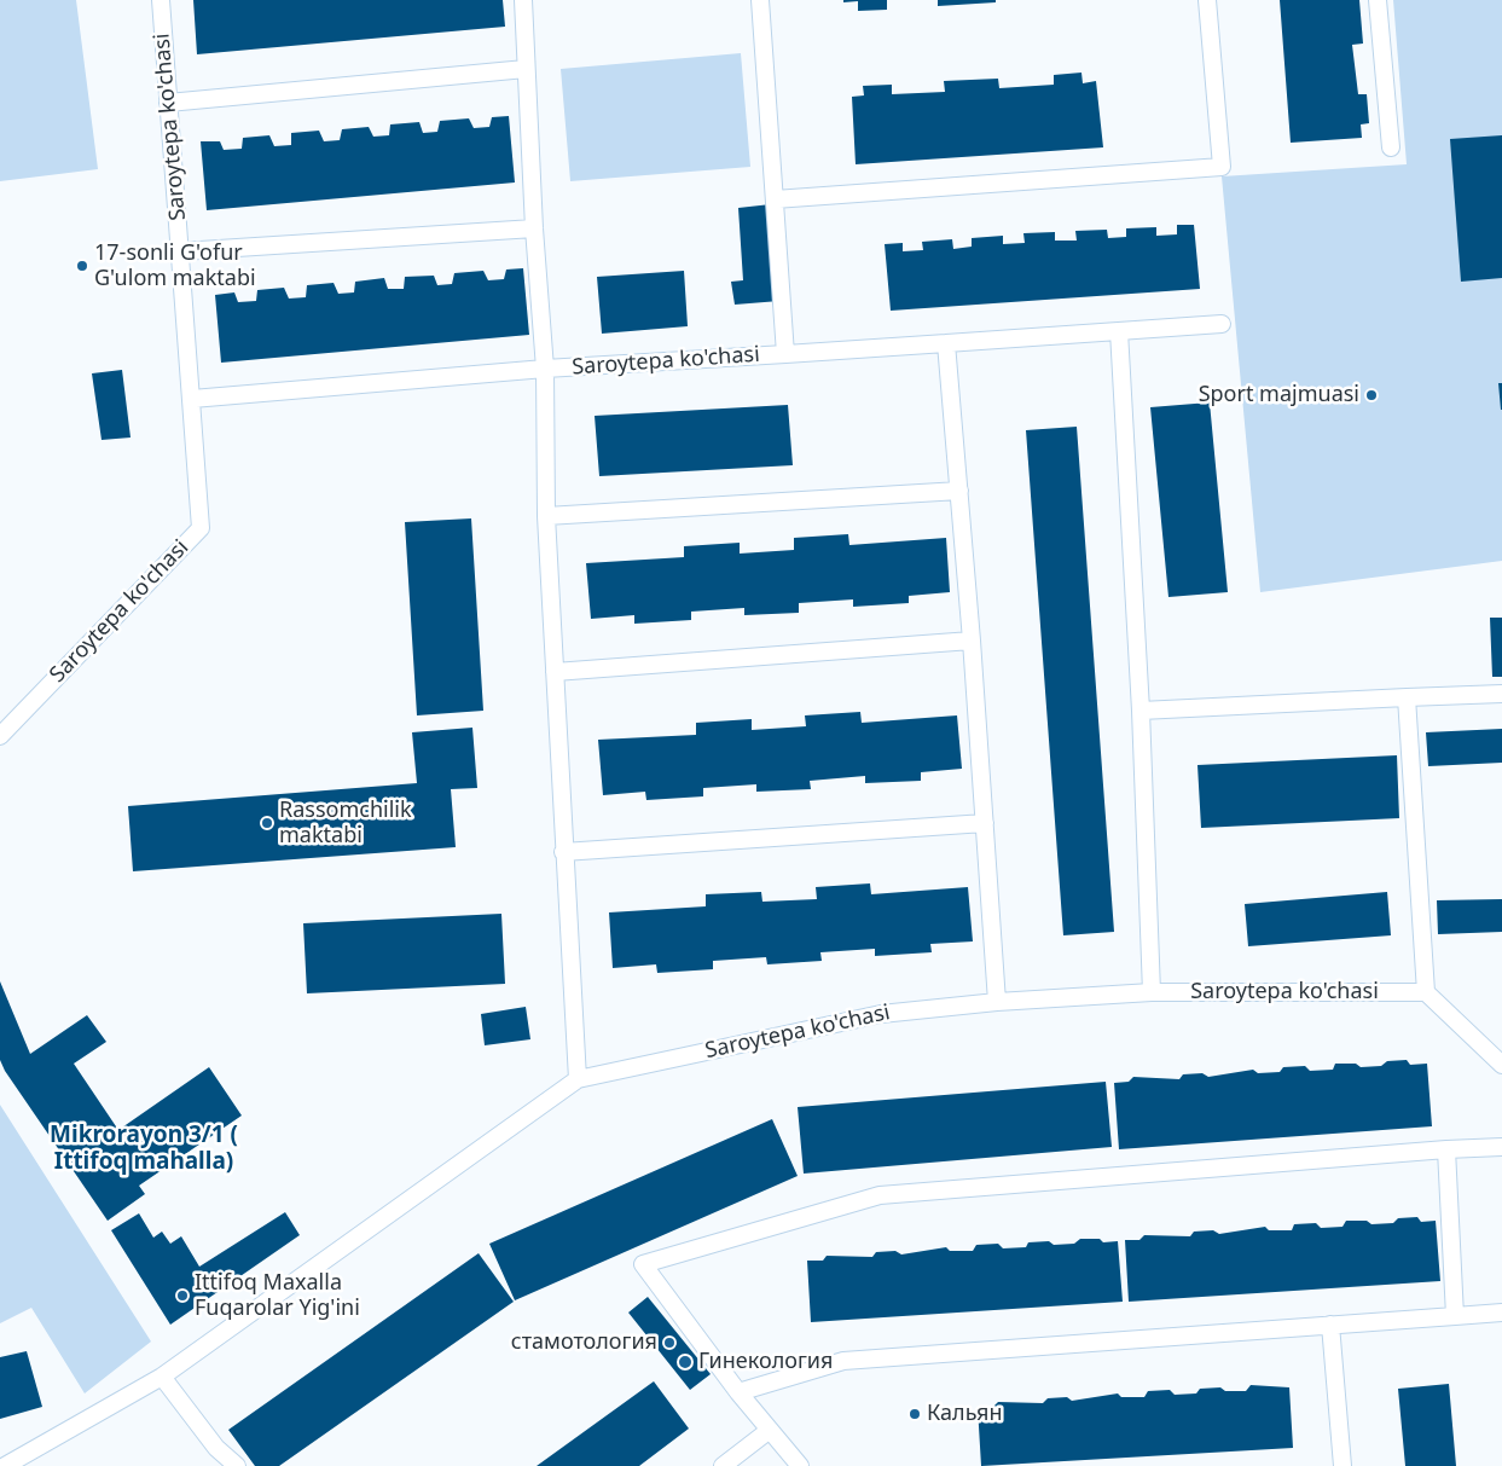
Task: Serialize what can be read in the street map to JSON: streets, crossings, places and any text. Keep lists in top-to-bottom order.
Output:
{
  "streets": {
    "lane": ["Saroytepa ko'chasi"]
  },
  "districts": ["Mikrorayon 3/1 ( Ittifoq mahalla)"],
  "places": [
    "17-sonli G'ofur G'ulom maktabi",
    "Sport majmuasi",
    "Rassomchilik maktabi",
    "Ittifoq Maxalla Fuqarolar Yig'ini",
    "стамотология",
    "Гинекология",
    "Кальян"
  ]
}
